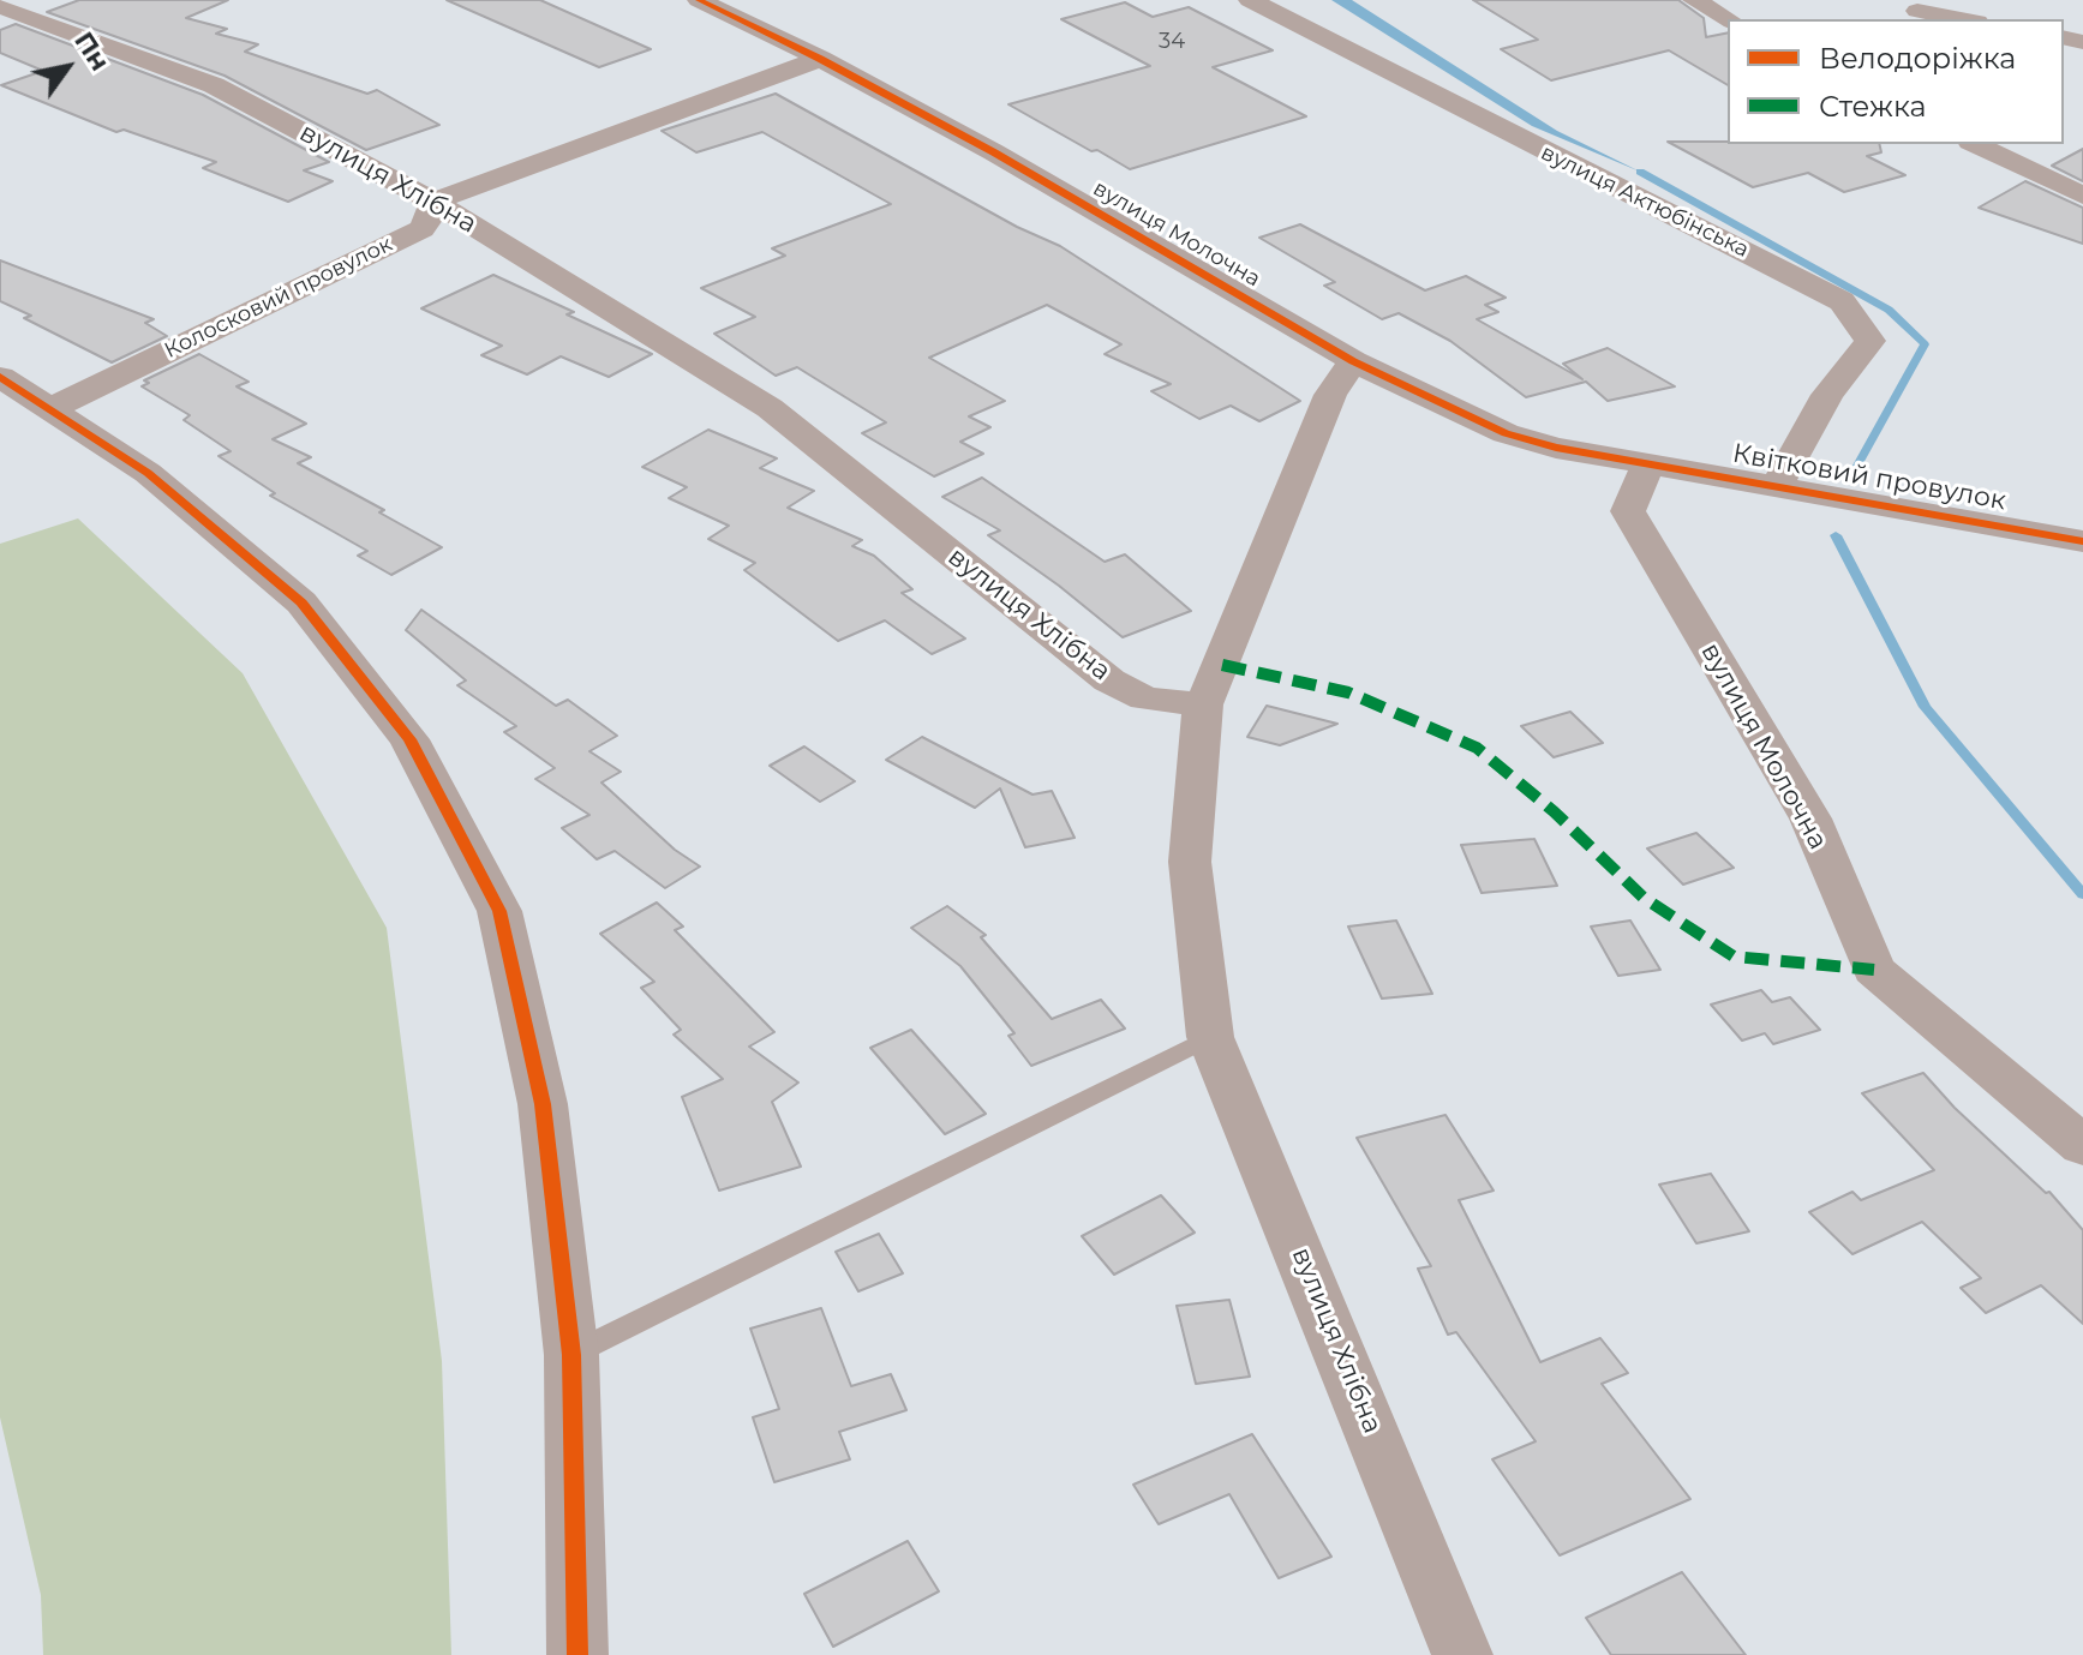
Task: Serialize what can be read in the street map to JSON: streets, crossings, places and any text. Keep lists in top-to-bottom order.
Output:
{
  "streets": {
    "street": [
      "вулиця Хлібна",
      "вулиця Актюбінська",
      "вулиця Молочна",
      "Колосковий провулок",
      "Квітковий провулок"
    ]
  },
  "crossings": [
    ["вулиця Хлібна", "Колосковий провулок"],
    ["вулиця Актюбінська", "Квітковий провулок"],
    ["вулиця Молочна", "Квітковий провулок"]
  ],
  "house_numbers": ["34"],
  "legend": ["Велодоріжка", "Стежка"],
  "north": "top right"
}
